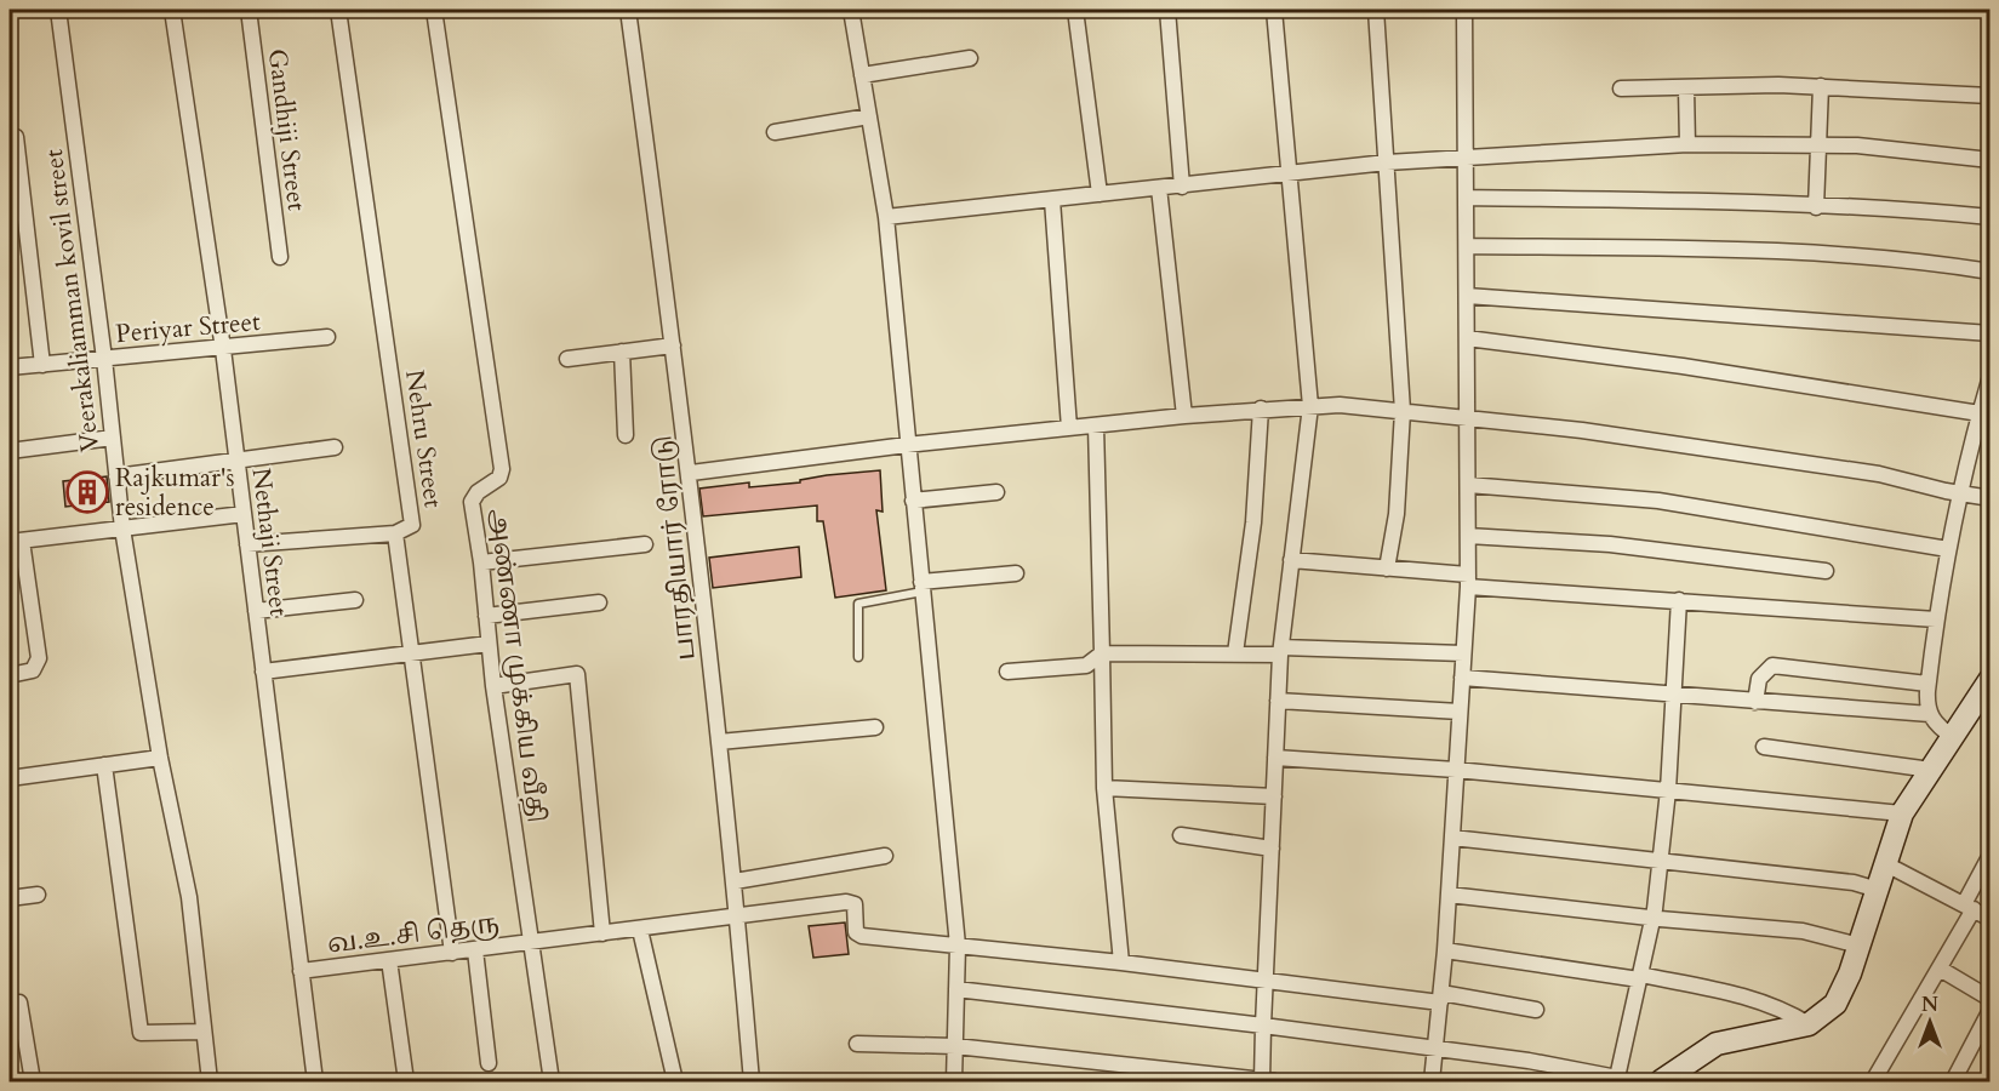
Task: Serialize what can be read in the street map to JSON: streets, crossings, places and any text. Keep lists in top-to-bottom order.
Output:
{
  "streets": {
    "street": [
      "Gandhiji Street",
      "Veerakaliamman kovil street",
      "Periyar Street",
      "Nehru Street",
      "Nethaji Street",
      "பாரதியார் ரோடு",
      "அண்ணா முக்கிய வீதி",
      "வ.உ.சி தெரு"
    ]
  },
  "crossings": [
    ["Veerakaliamman kovil street", "Periyar Street"],
    ["Periyar Street", "Nethaji Street"],
    ["Nehru Street", "வ.உ.சி தெரு"],
    ["Nethaji Street", "வ.உ.சி தெரு"],
    ["பாரதியார் ரோடு", "வ.உ.சி தெரு"],
    ["அண்ணா முக்கிய வீதி", "வ.உ.சி தெரு"]
  ],
  "places": {
    "building": ["Rajkumar's residence"]
  },
  "north": "top"
}
